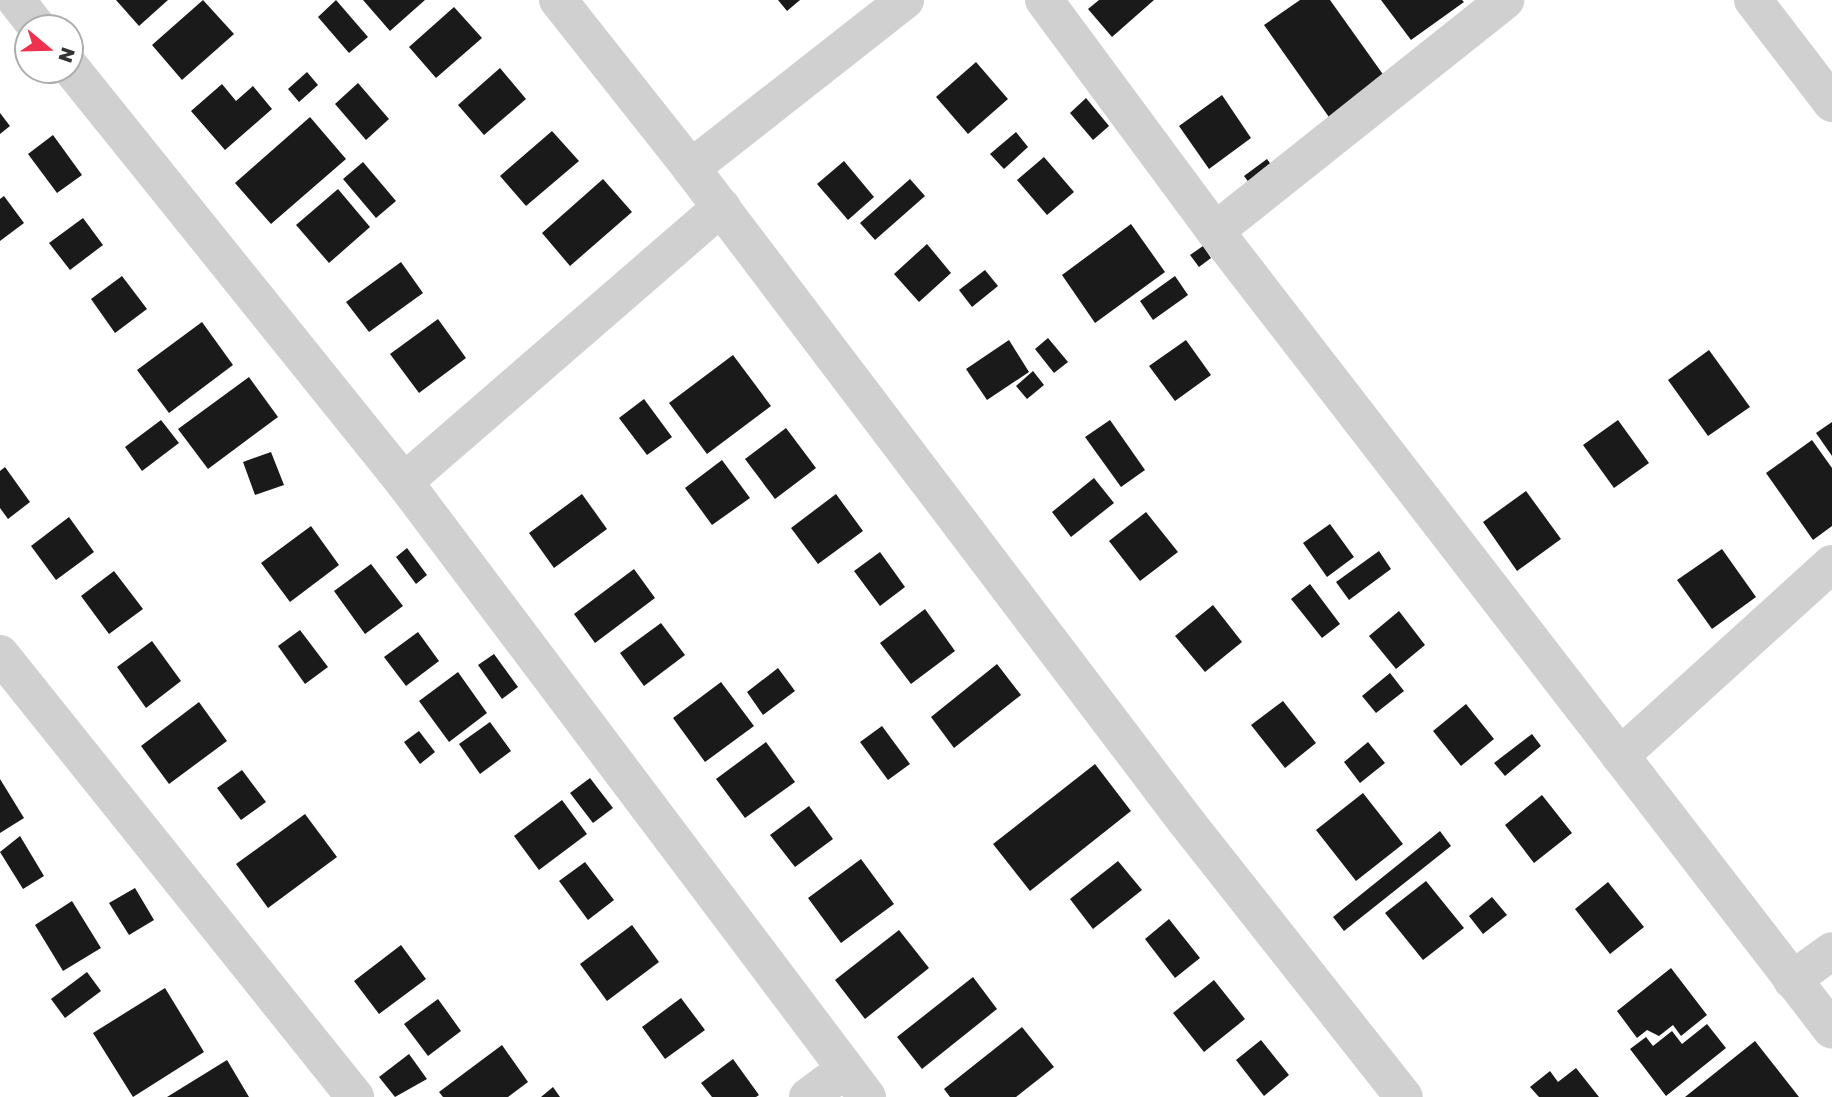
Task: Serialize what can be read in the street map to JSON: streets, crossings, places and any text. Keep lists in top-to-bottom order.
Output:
{
  "north": "right"
}
